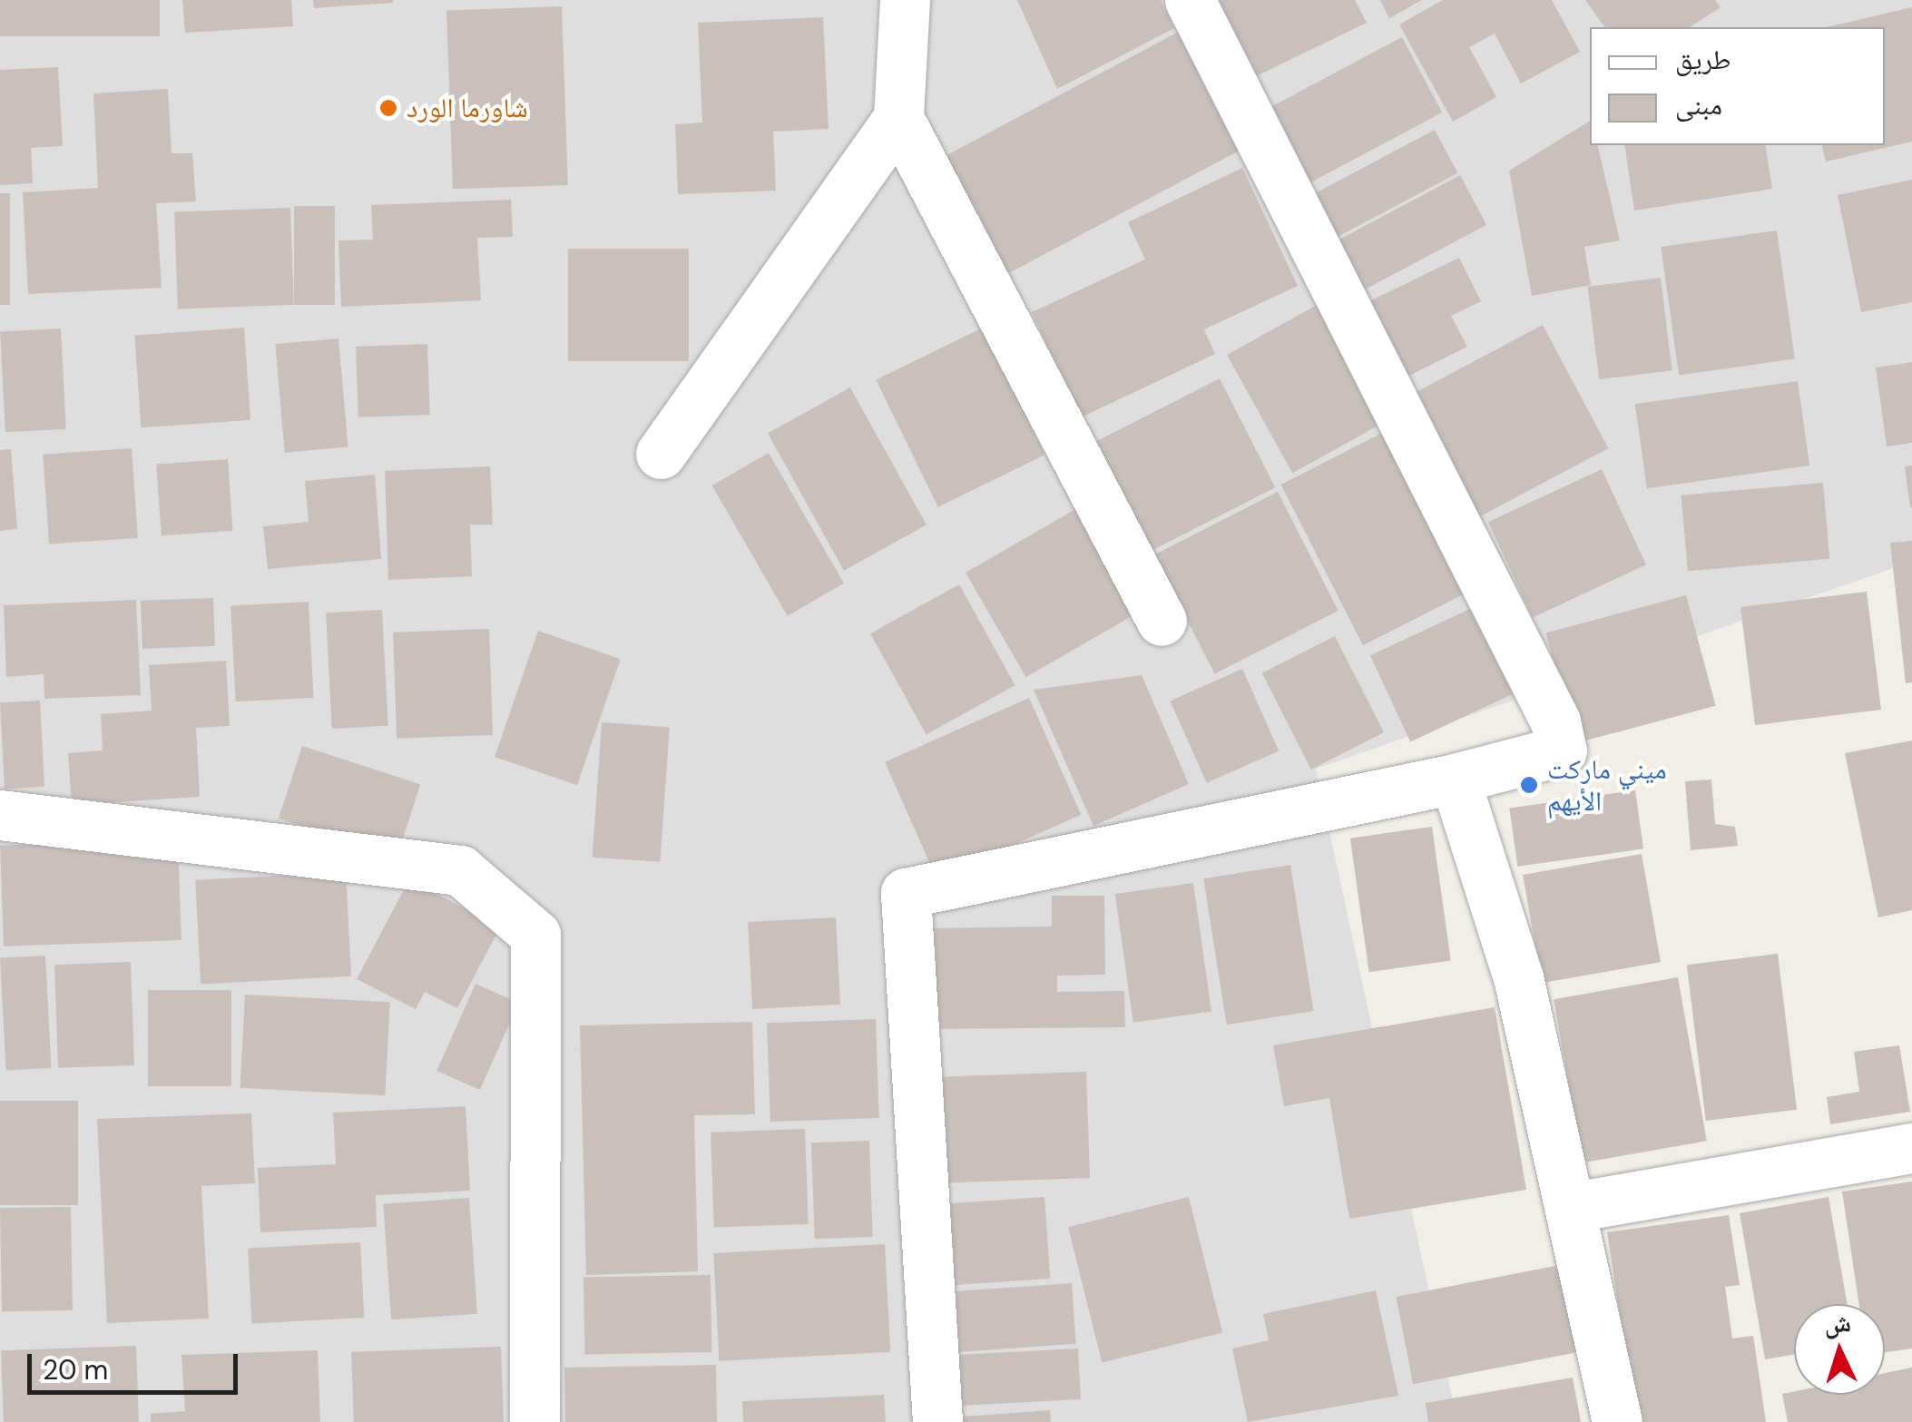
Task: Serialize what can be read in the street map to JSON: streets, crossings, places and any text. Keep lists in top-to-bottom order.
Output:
{
  "places": ["شاورما الورد", "ميني ماركت الأيهم"],
  "legend": ["طريق", "مبنى"],
  "scale_bar": "20 m",
  "north": "top"
}
